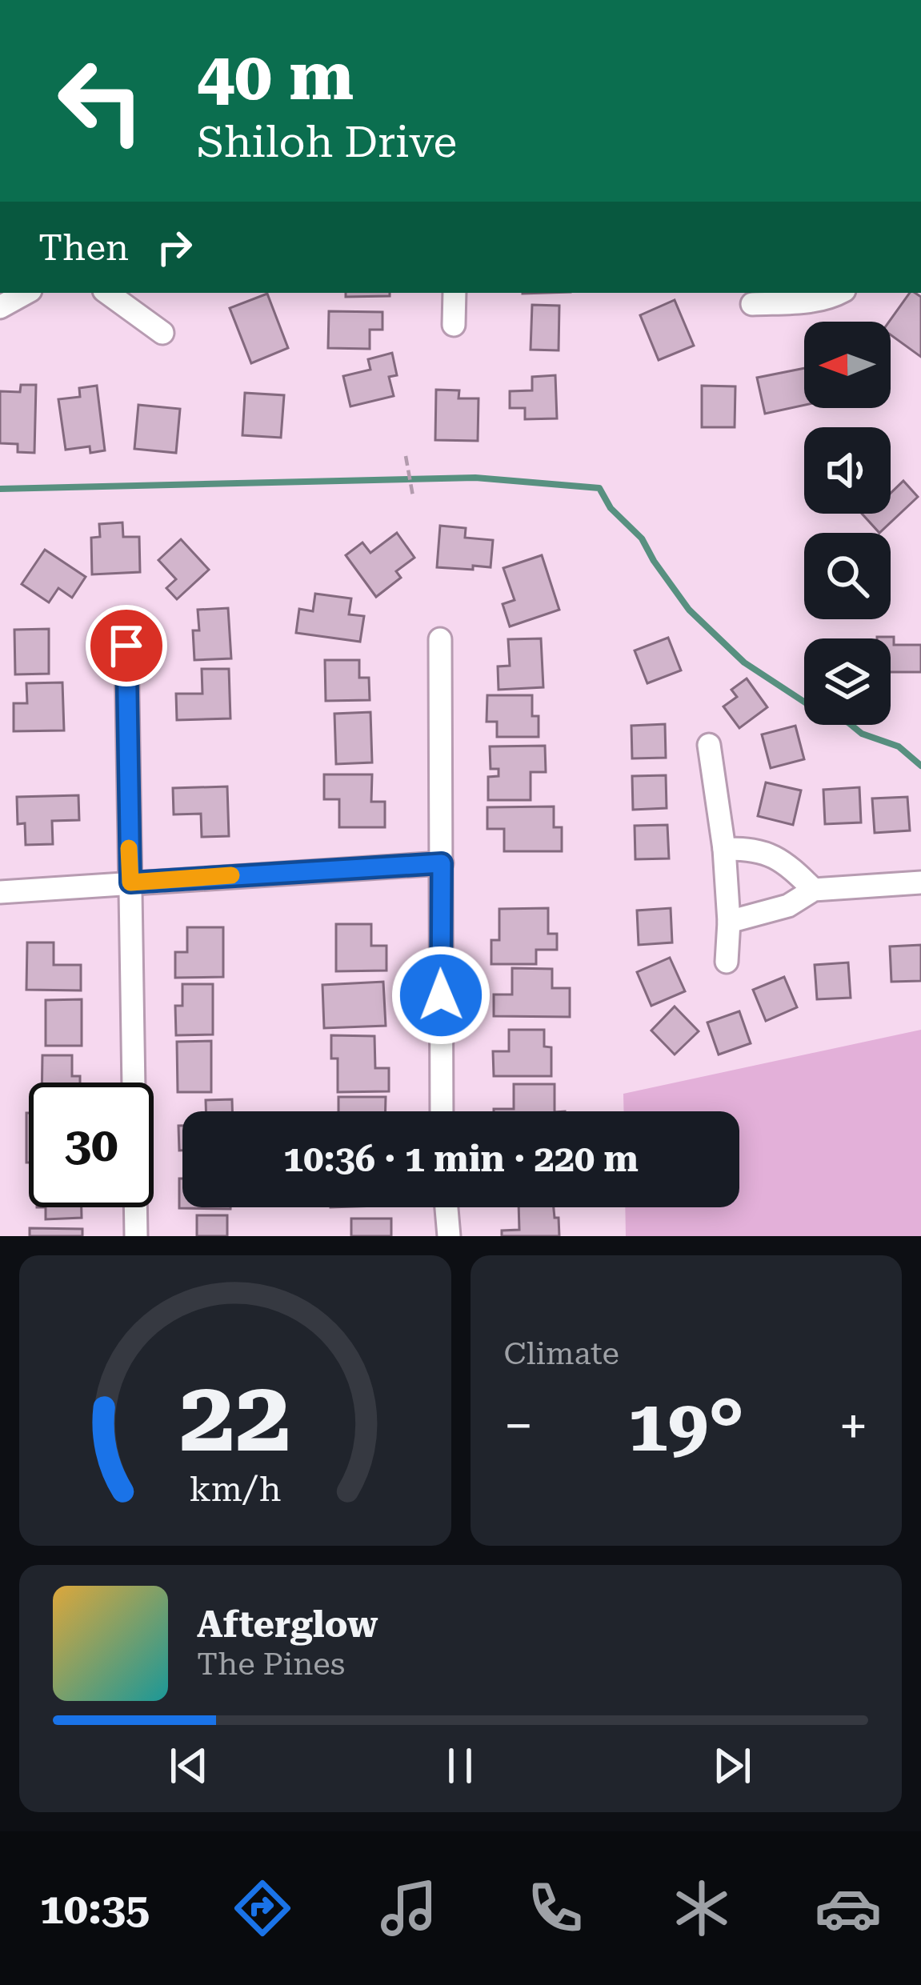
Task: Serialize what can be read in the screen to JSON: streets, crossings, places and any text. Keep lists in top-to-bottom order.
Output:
{
  "north": "left",
  "page": {
    "turn": ["40 m", "Shiloh Drive"],
    "then": "Then",
    "limit": "30",
    "trip": "10:36 · 1 min · 220 m",
    "tile": "Climate",
    "heat": ["−", "19°", "+"],
    "song": ["Afterglow", "The Pines"],
    "tabs": "10:35",
    "gauge": ["22", "km/h"]
  }
}
